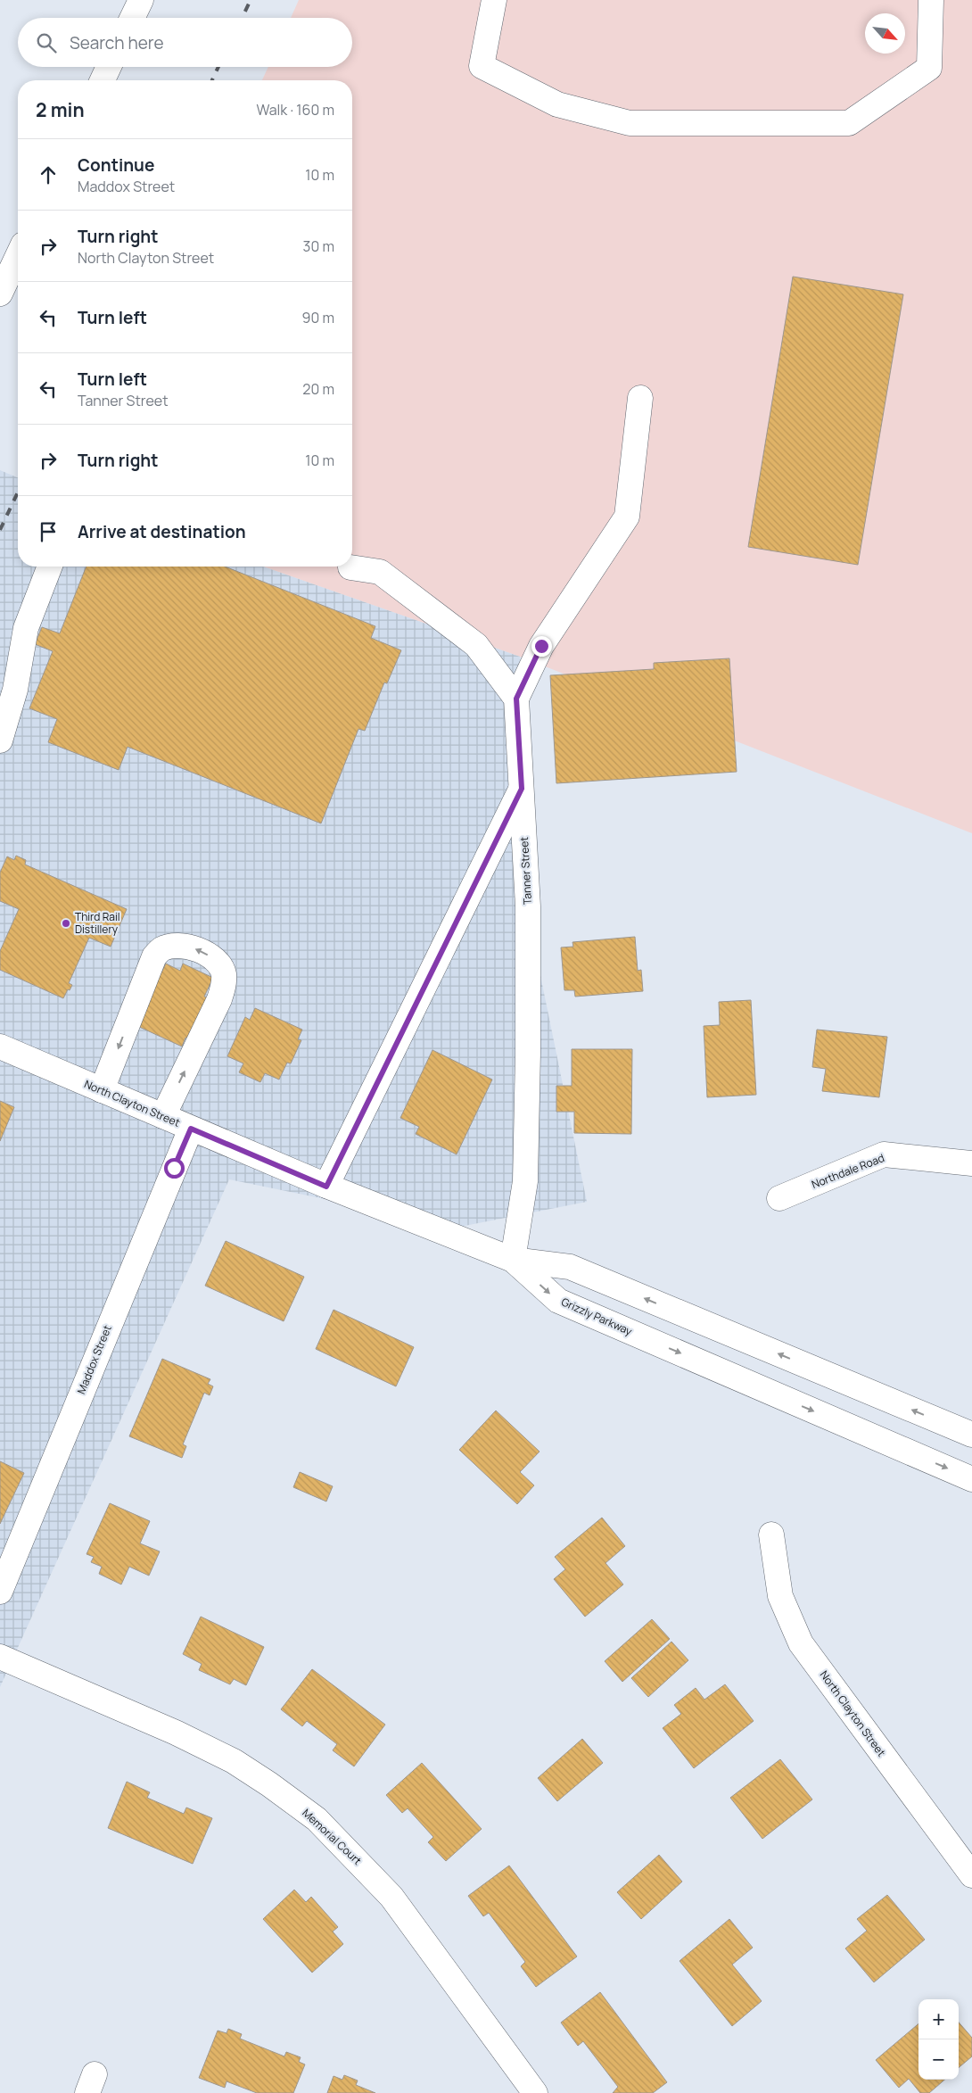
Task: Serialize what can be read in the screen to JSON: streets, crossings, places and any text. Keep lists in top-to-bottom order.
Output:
{
  "streets": {
    "street": [
      "Tanner Street",
      "North Clayton Street",
      "Northdale Road",
      "Grizzly Parkway",
      "Maddox Street",
      "Memorial Court"
    ]
  },
  "crossings": [
    ["Tanner Street", "North Clayton Street"],
    ["Tanner Street", "Grizzly Parkway"],
    ["North Clayton Street", "Grizzly Parkway"],
    ["North Clayton Street", "Maddox Street"]
  ],
  "places": ["Third Rail Distillery"],
  "north": "bottom right",
  "page": {
    "search": "Search here",
    "heading": ["2 min", "Walk · 160 m"],
    "list": [
      ["Continue", "Maddox Street", "10 m"],
      ["Turn right", "North Clayton Street", "30 m"],
      ["Turn left", "90 m"],
      ["Turn left", "Tanner Street", "20 m"],
      ["Turn right", "10 m"],
      "Arrive at destination"
    ],
    "map_buttons": ["+", "−"]
  }
}
